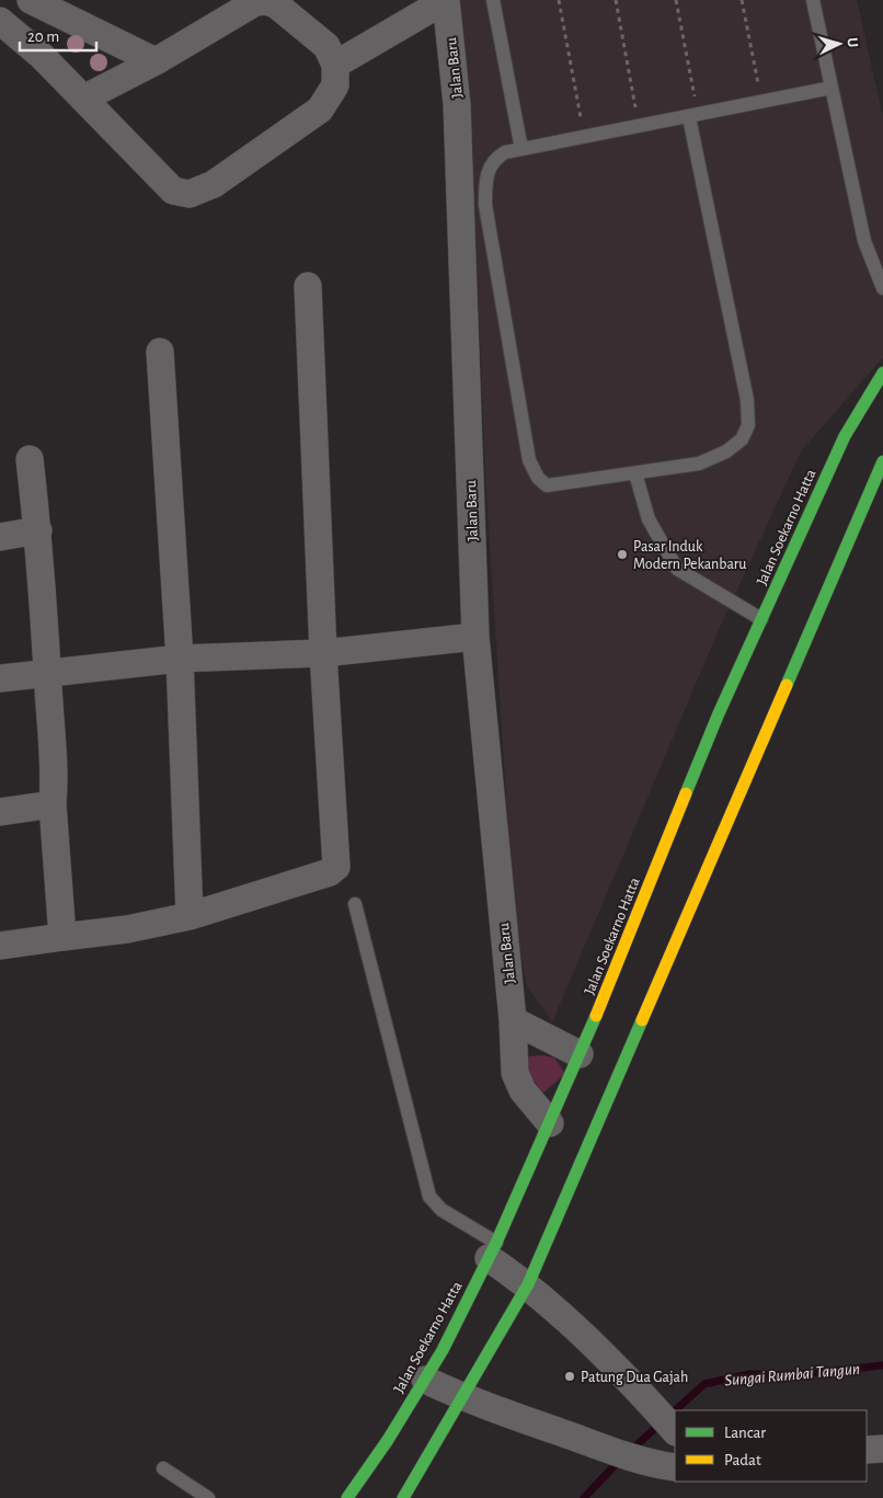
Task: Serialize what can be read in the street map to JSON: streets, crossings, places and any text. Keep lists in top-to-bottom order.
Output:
{
  "streets": {
    "main road": ["Jalan Soekarno Hatta"],
    "street": ["Jalan Baru"]
  },
  "crossings": [
    ["Jalan Baru", "Jalan Soekarno Hatta"]
  ],
  "water": ["Sungai Rumbai Tangun"],
  "places": ["Pasar Induk Modern Pekanbaru", "Patung Dua Gajah"],
  "legend": ["Lancar", "Padat"],
  "scale_bar": "20 m",
  "north": "right"
}
